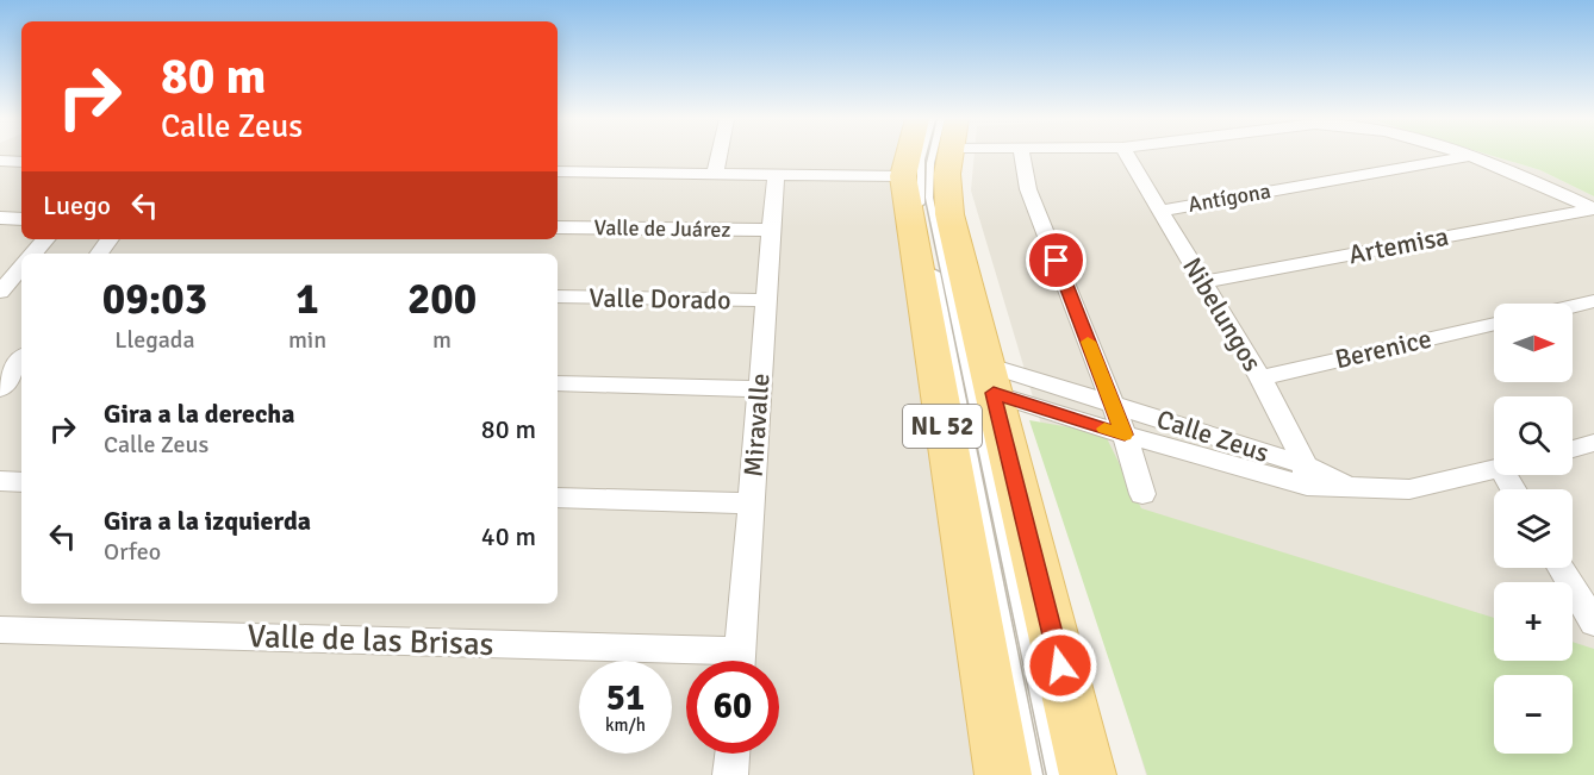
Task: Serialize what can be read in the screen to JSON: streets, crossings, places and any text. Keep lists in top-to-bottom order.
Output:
{
  "streets": {
    "main road": ["NL 52"],
    "street": [
      "Antígona",
      "Valle de Juárez",
      "Artemisa",
      "Valle Dorado",
      "Nibelungos",
      "Berenice",
      "Miravalle",
      "Calle Zeus",
      "Valle de las Brisas"
    ]
  },
  "crossings": [
    ["Antígona", "Nibelungos"],
    ["Valle de Juárez", "Miravalle"],
    ["Artemisa", "Nibelungos"],
    ["Valle Dorado", "Miravalle"],
    ["Nibelungos", "Berenice"],
    ["Nibelungos", "Calle Zeus"],
    ["NL 52", "Calle Zeus"]
  ],
  "north": "right",
  "page": {
    "turn": ["80 m", "Calle Zeus"],
    "then": "Luego",
    "eta": [
      "09:03",
      "Llegada",
      "1",
      "min",
      "200",
      "m"
    ],
    "map_buttons": ["+", "−"],
    "list": [
      {
        "name": "Gira a la derecha",
        "note": "Calle Zeus",
        "value": "80 m"
      },
      {
        "name": "Gira a la izquierda",
        "note": "Orfeo",
        "value": "40 m"
      }
    ],
    "speed": "51 km/h",
    "limit": "60"
  }
}
